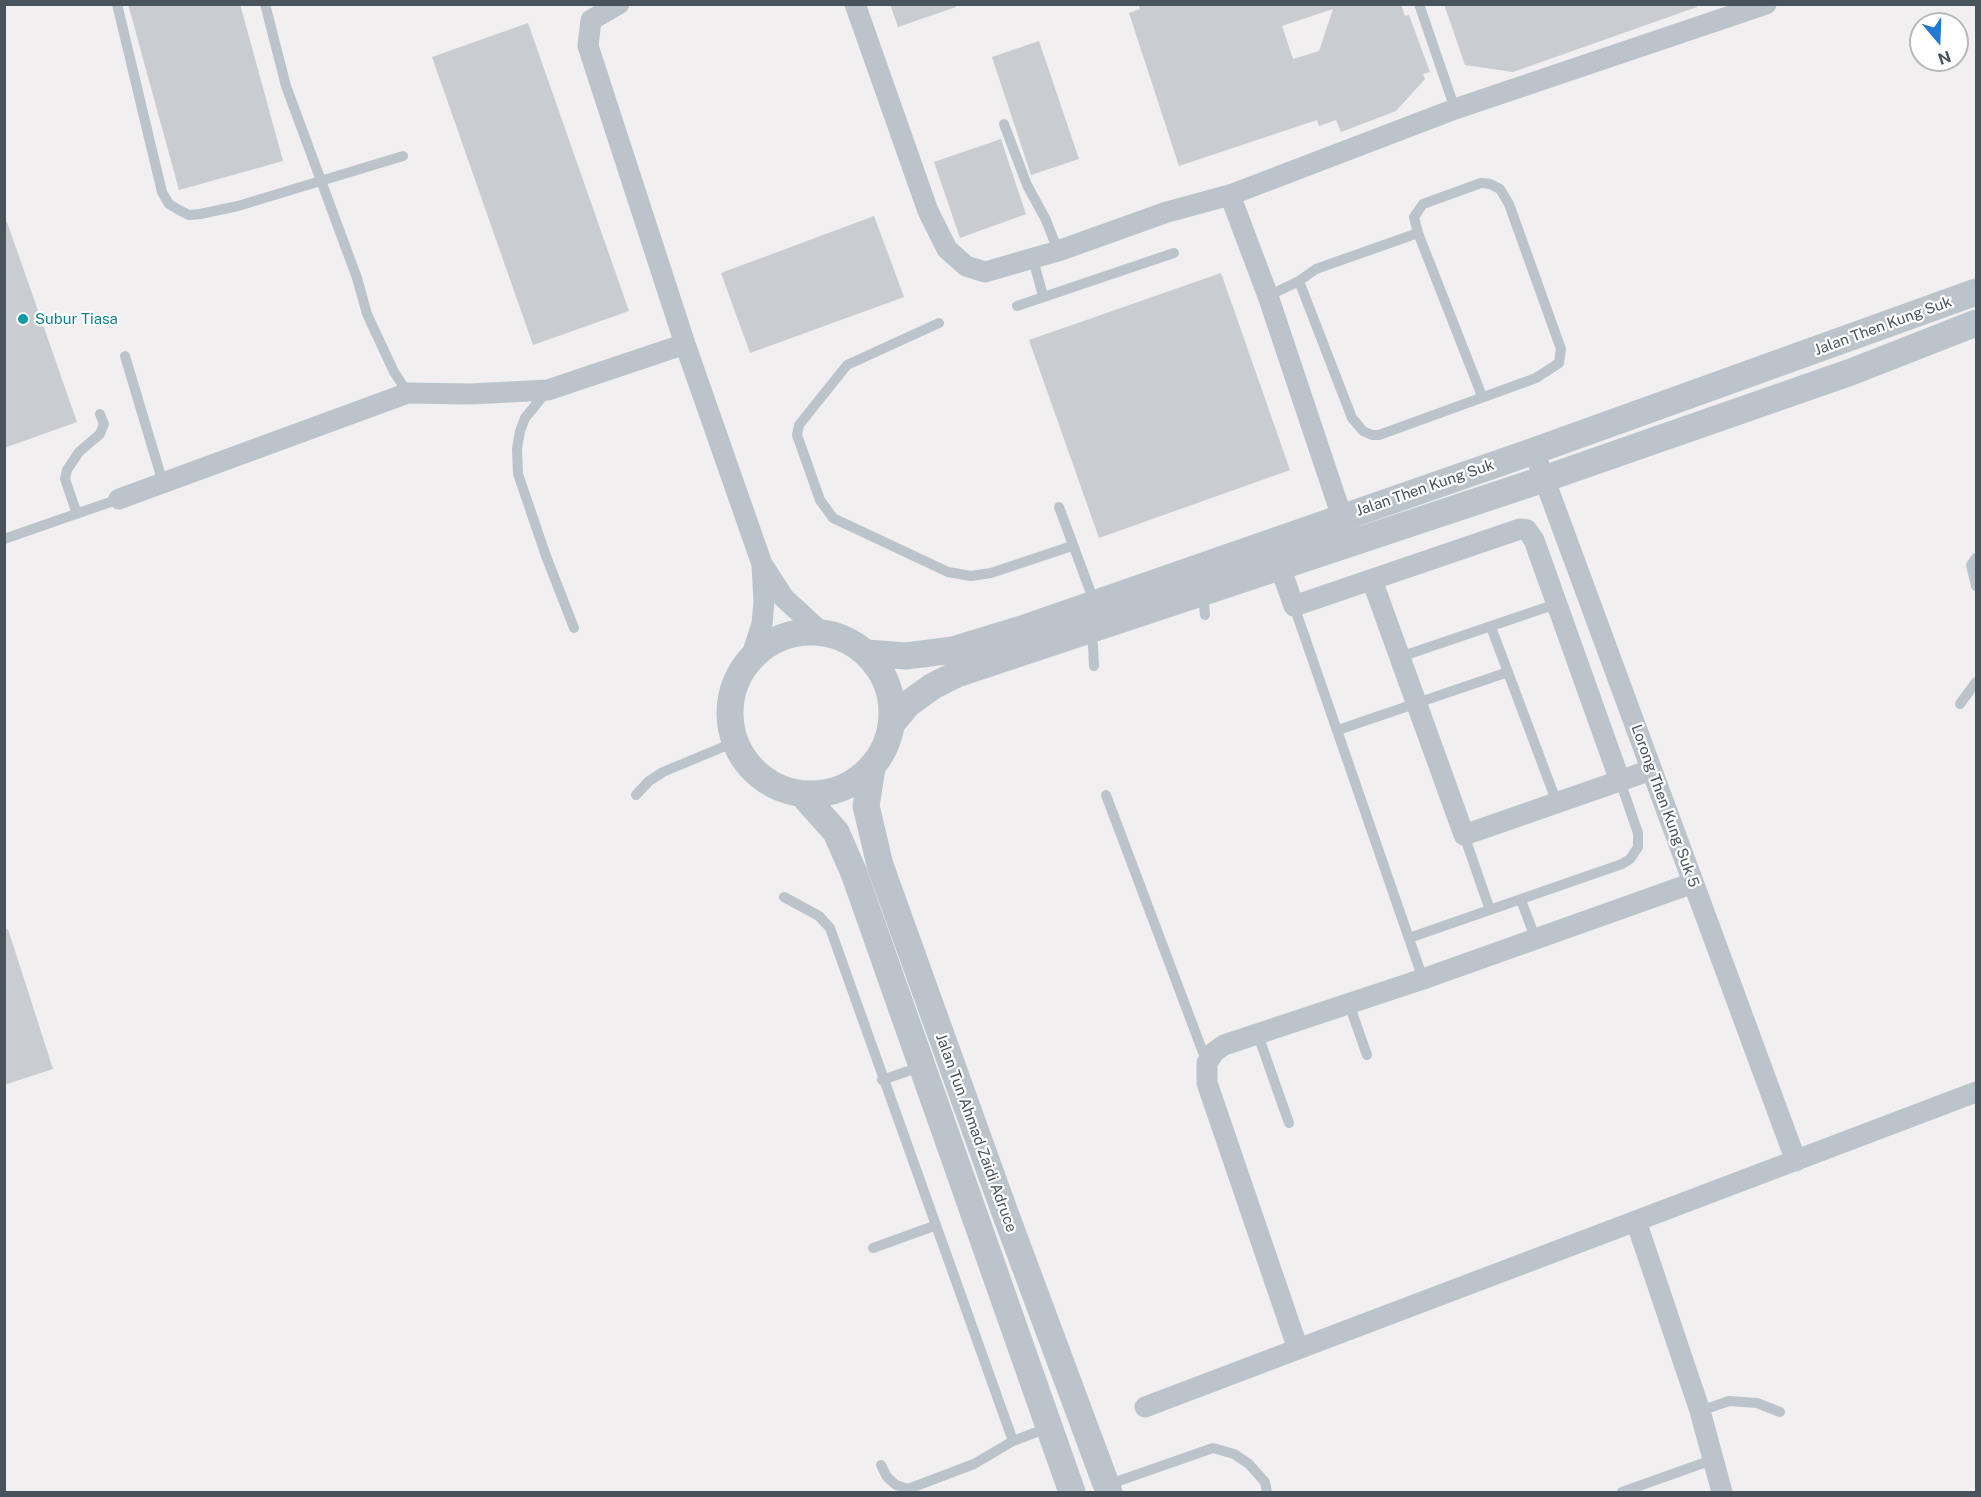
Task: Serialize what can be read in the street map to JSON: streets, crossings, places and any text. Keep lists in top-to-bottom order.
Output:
{
  "streets": {
    "street": ["Jalan Then Kung Suk", "Lorong Then Kung Suk 5", "Jalan Tun Ahmad Zaidi Adruce"]
  },
  "crossings": [
    ["Jalan Then Kung Suk", "Lorong Then Kung Suk 5"],
    ["Jalan Then Kung Suk", "Jalan Tun Ahmad Zaidi Adruce"]
  ],
  "places": ["Subur Tiasa"],
  "north": "bottom"
}
